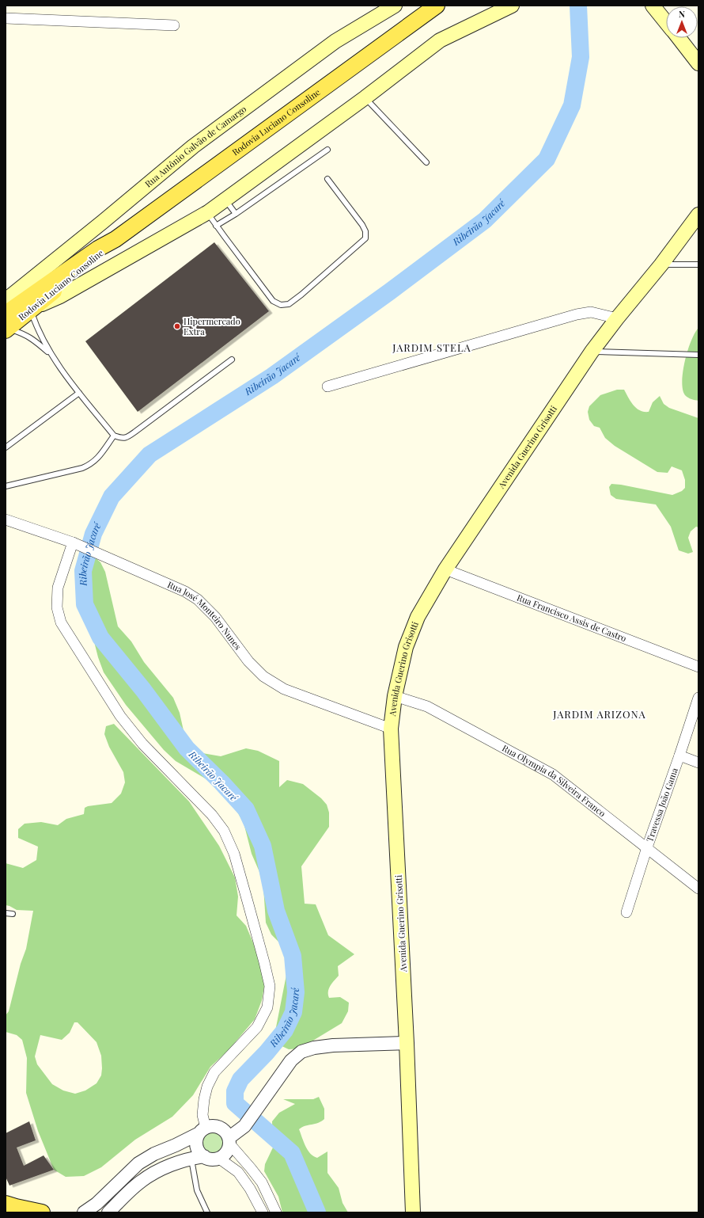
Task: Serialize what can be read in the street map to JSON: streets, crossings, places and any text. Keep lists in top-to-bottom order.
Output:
{
  "streets": {
    "main road": ["Rodovia Luciano Consoline", "Rua Antônio Galvão de Camargo", "Avenida Guerino Grisotti"],
    "street": [
      "Rua José Monteiro Nunes",
      "Rua Francisco Assis de Castro",
      "Rua Olympia da Silveira Franco",
      "Travessa João Gama"
    ]
  },
  "crossings": [
    ["Avenida Guerino Grisotti", "Rua José Monteiro Nunes"],
    ["Avenida Guerino Grisotti", "Rua Francisco Assis de Castro"],
    ["Avenida Guerino Grisotti", "Rua Olympia da Silveira Franco"],
    ["Rua Olympia da Silveira Franco", "Travessa João Gama"]
  ],
  "districts": ["JARDIM STELA", "JARDIM ARIZONA"],
  "water": ["Ribeirão Jacaré"],
  "places": ["Hipermercado Extra"],
  "north": "top"
}
